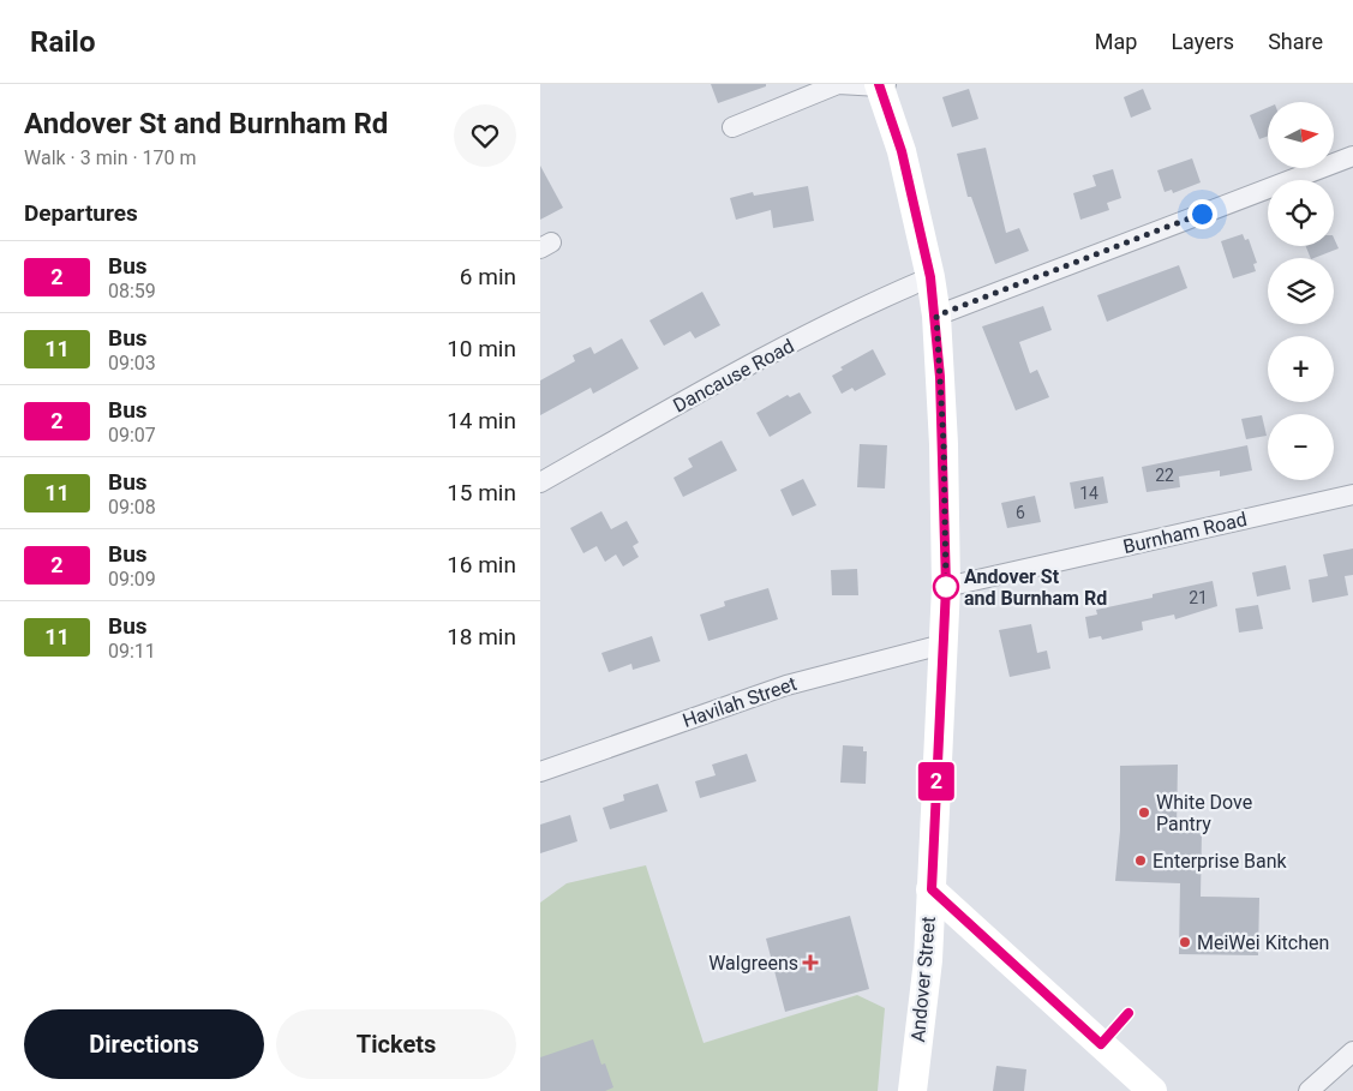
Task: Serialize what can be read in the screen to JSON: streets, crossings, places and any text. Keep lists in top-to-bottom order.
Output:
{
  "streets": {
    "main road": ["Andover Street"],
    "street": ["Dancause Road", "Burnham Road", "Havilah Street"]
  },
  "crossings": [
    ["Dancause Road", "Andover Street"],
    ["Burnham Road", "Andover Street"],
    ["Havilah Street", "Andover Street"]
  ],
  "places": {
    "other": [
      "Andover St and Burnham Rd",
      "White Dove Pantry",
      "Enterprise Bank",
      "MeiWei Kitchen"
    ],
    "health": ["Walgreens"]
  },
  "lines": ["bus line 2"],
  "house_numbers": [
    "22",
    "14",
    "6",
    "21"
  ],
  "north": "right",
  "page": {
    "header": "Railo",
    "nav": ["Map", "Layers", "Share"],
    "heading": [
      ["Andover St and Burnham Rd", "Walk · 3 min · 170 m"],
      "Departures"
    ],
    "on_map": "2",
    "map_buttons": ["+", "−"],
    "list": [
      {
        "mark": "2",
        "name": "Bus",
        "note": "08:59",
        "value": "6 min"
      },
      {
        "mark": "11",
        "name": "Bus",
        "note": "09:03",
        "value": "10 min"
      },
      {
        "mark": "2",
        "name": "Bus",
        "note": "09:07",
        "value": "14 min"
      },
      {
        "mark": "11",
        "name": "Bus",
        "note": "09:08",
        "value": "15 min"
      },
      {
        "mark": "2",
        "name": "Bus",
        "note": "09:09",
        "value": "16 min"
      },
      {
        "mark": "11",
        "name": "Bus",
        "note": "09:11",
        "value": "18 min"
      }
    ],
    "buttons": ["Directions", "Tickets"]
  }
}
